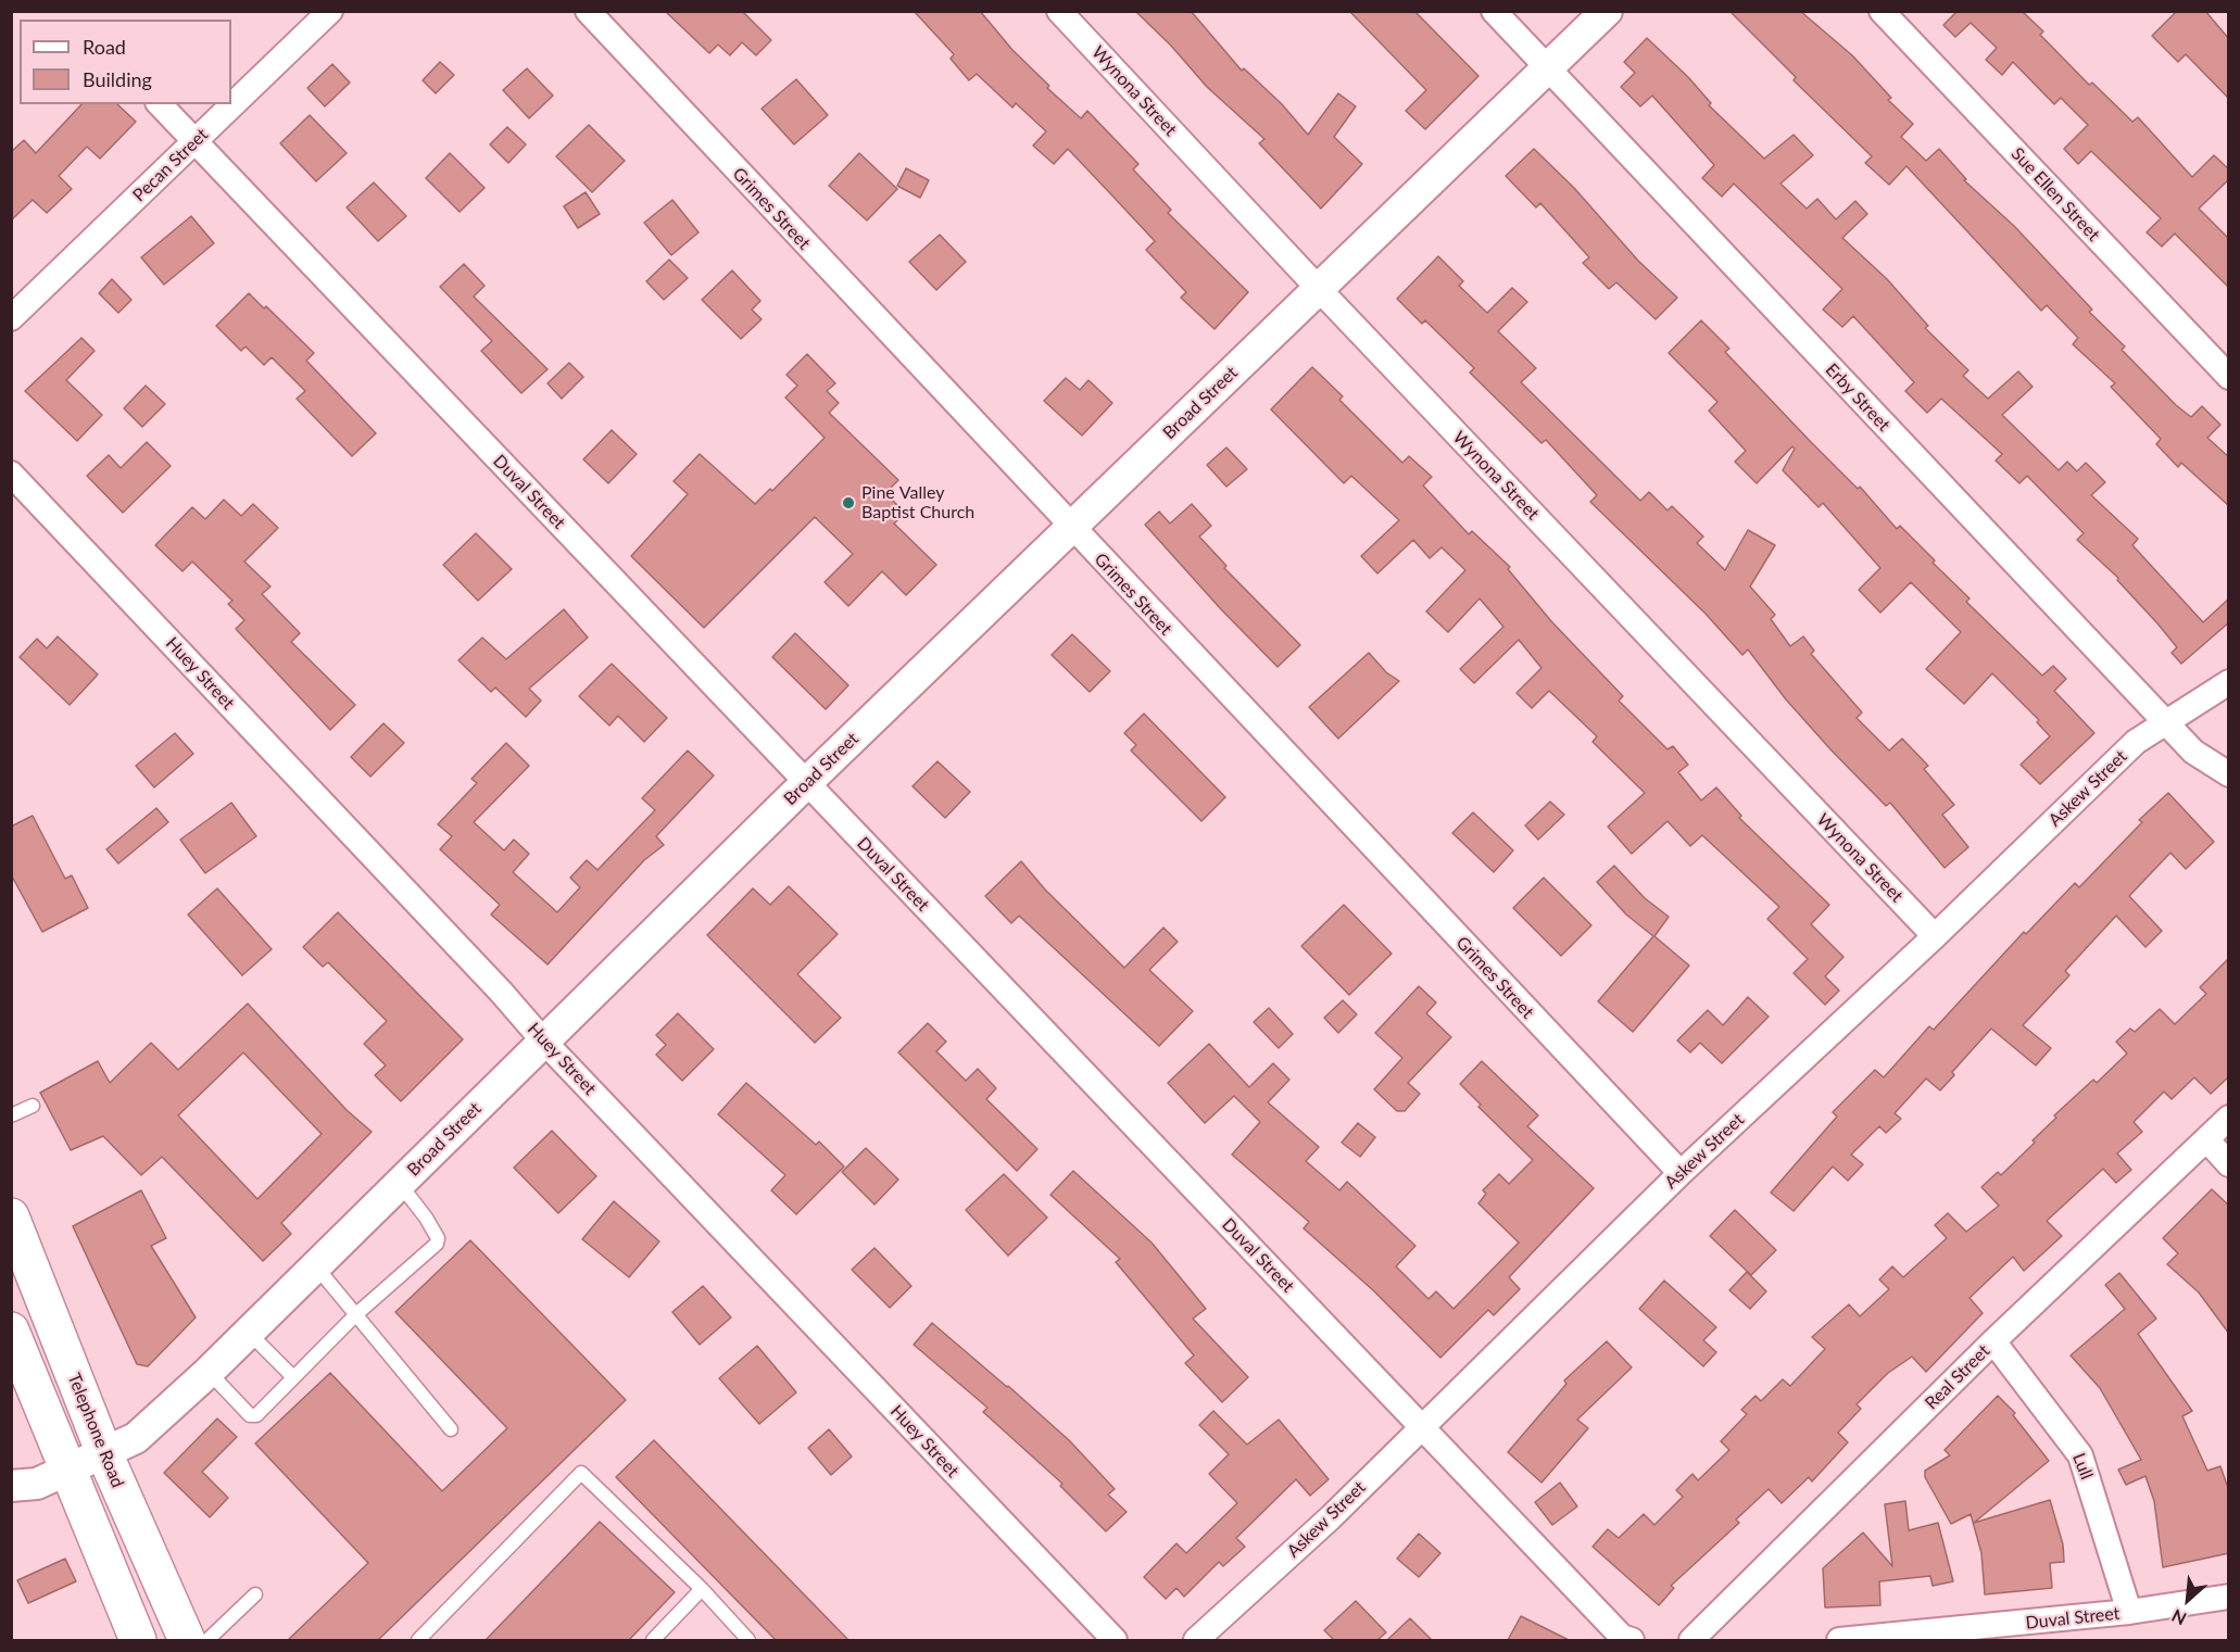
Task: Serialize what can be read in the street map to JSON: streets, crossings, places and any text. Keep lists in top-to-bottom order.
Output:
{
  "streets": {
    "main road": ["Telephone Road"],
    "street": [
      "Wynona Street",
      "Pecan Street",
      "Sue Ellen Street",
      "Grimes Street",
      "Erby Street",
      "Broad Street",
      "Duval Street",
      "Huey Street",
      "Askew Street",
      "Real Street",
      "Lull"
    ]
  },
  "crossings": [
    ["Wynona Street", "Broad Street"],
    ["Wynona Street", "Askew Street"],
    ["Pecan Street", "Duval Street"],
    ["Grimes Street", "Broad Street"],
    ["Grimes Street", "Askew Street"],
    ["Erby Street", "Broad Street"],
    ["Erby Street", "Askew Street"],
    ["Broad Street", "Duval Street"],
    ["Broad Street", "Huey Street"],
    ["Broad Street", "Telephone Road"],
    ["Duval Street", "Askew Street"],
    ["Duval Street", "Lull"],
    ["Real Street", "Lull"]
  ],
  "places": ["Pine Valley Baptist Church"],
  "legend": ["Road", "Building"],
  "north": "bottom left"
}
